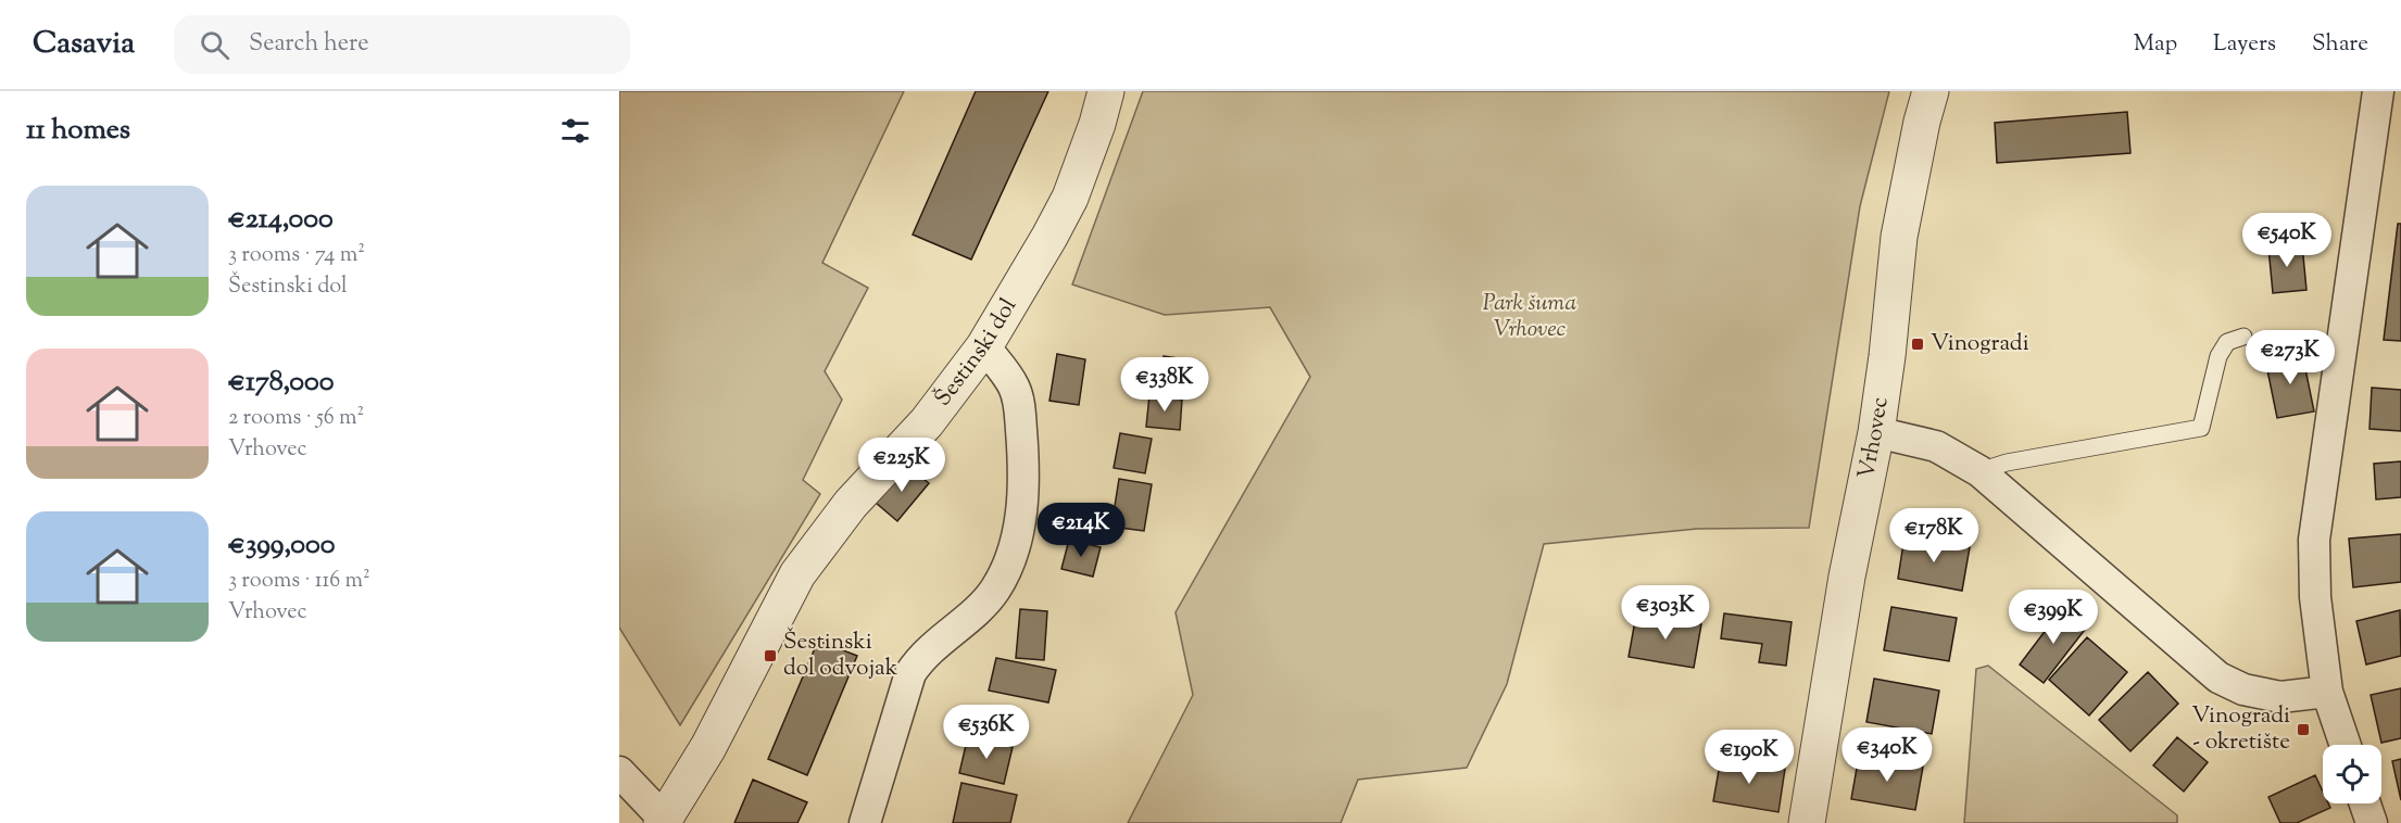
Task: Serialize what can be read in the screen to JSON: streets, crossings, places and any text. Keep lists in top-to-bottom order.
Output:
{
  "streets": {
    "street": ["Šestinski dol", "Vrhovec"]
  },
  "parks": ["Park šuma Vrhovec"],
  "places": {
    "transit": ["Vinogradi", "Šestinski dol odvojak", "Vinogradi - okretište"]
  },
  "page": {
    "header": "Casavia",
    "search": "Search here",
    "nav": ["Map", "Layers", "Share"],
    "heading": "11 homes",
    "list": [
      {
        "name": "€214,000",
        "note": "3 rooms · 74 m² · Šestinski dol"
      },
      {
        "name": "€178,000",
        "note": "2 rooms · 56 m² · Vrhovec"
      },
      {
        "name": "€399,000",
        "note": "3 rooms · 116 m² · Vrhovec"
      }
    ],
    "price": [
      "€540K",
      "€273K",
      "€338K",
      "€225K",
      "€214K",
      "€178K",
      "€303K",
      "€399K",
      "€536K",
      "€340K",
      "€190K"
    ]
  }
}
